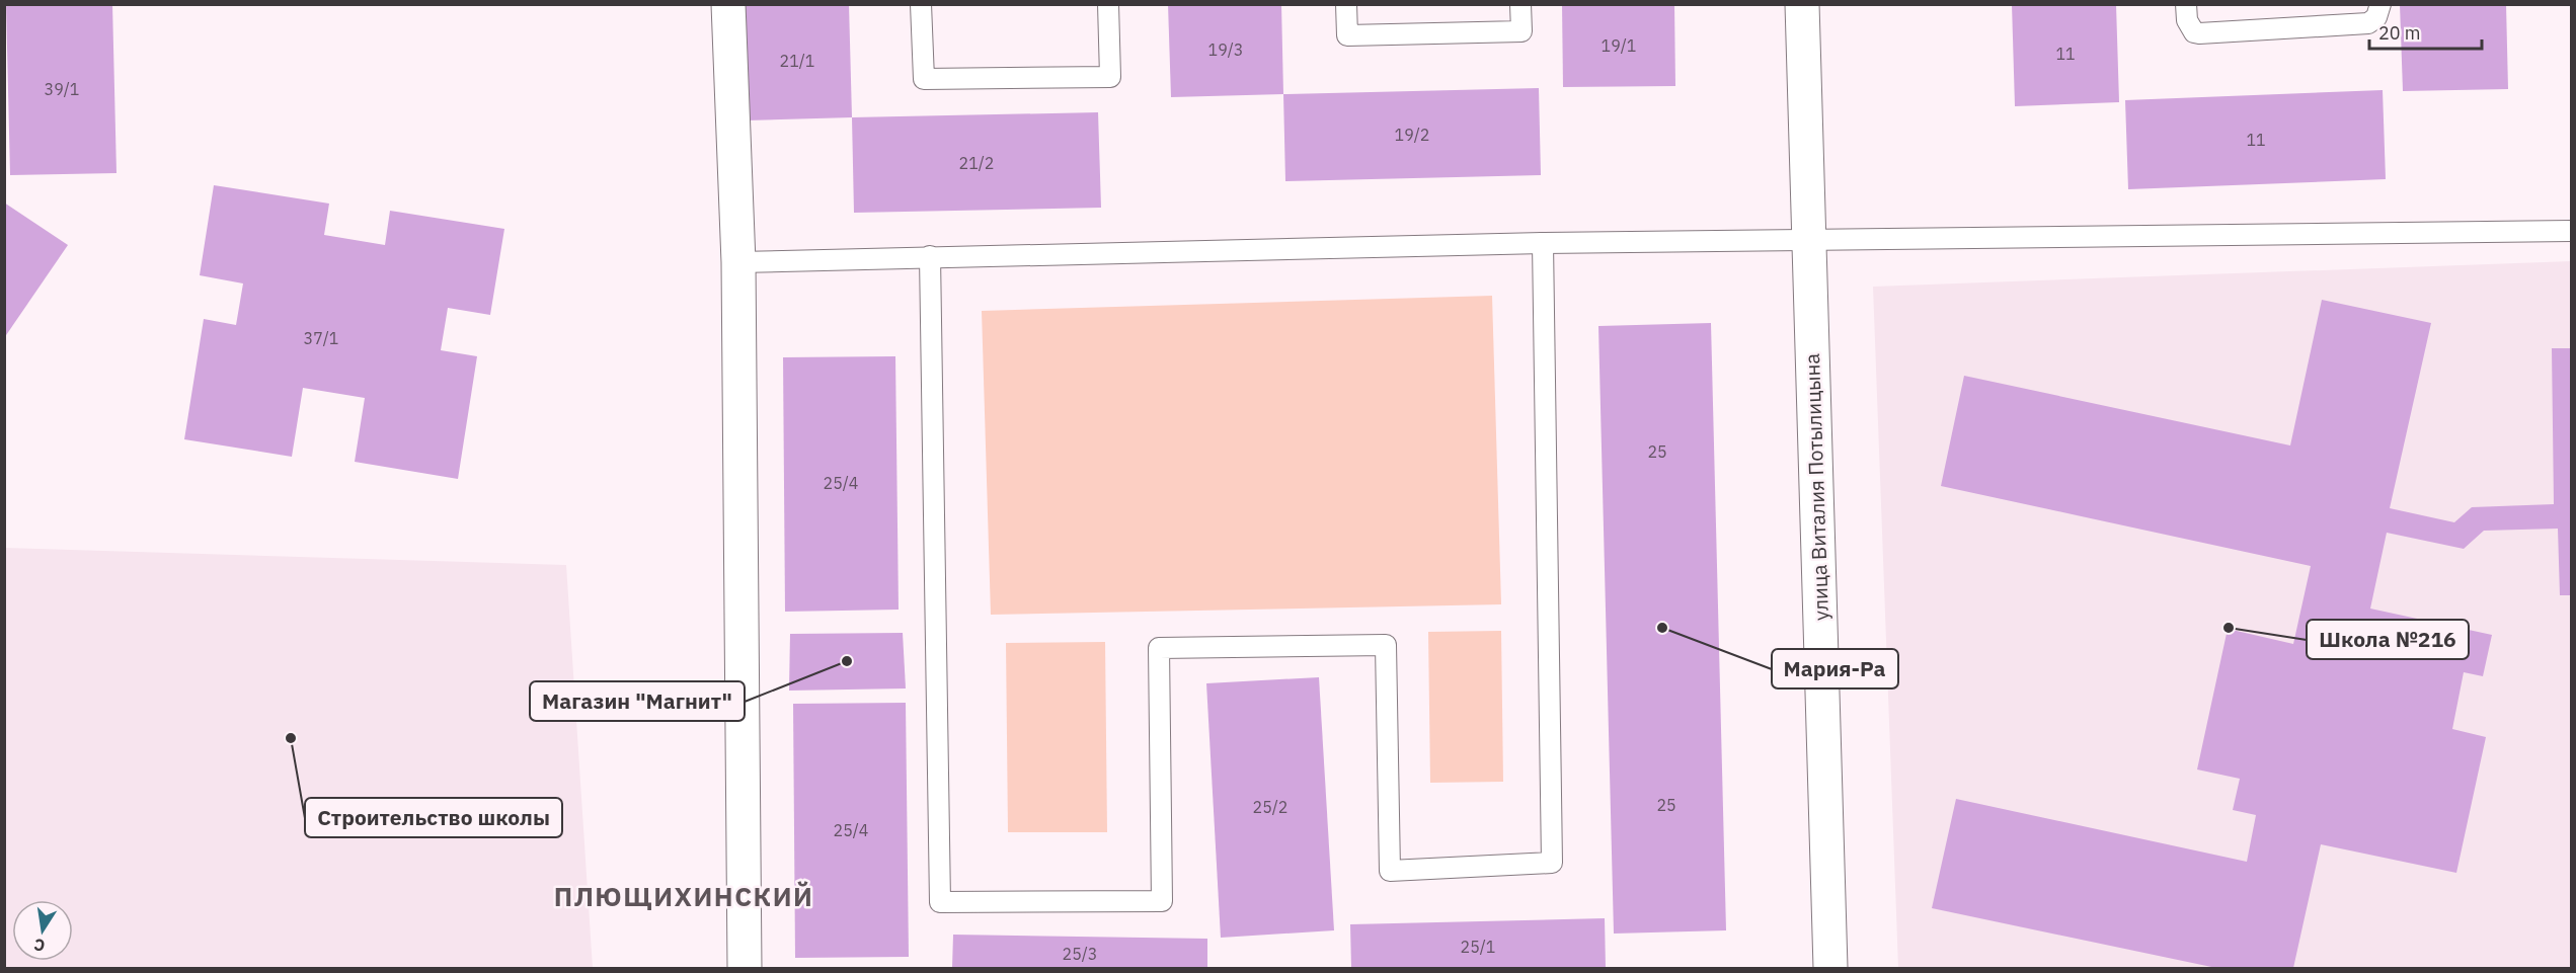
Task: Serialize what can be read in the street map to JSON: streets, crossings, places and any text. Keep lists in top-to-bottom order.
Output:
{
  "streets": {
    "street": ["улица Виталия Потылицына"]
  },
  "districts": ["ПЛЮЩИХИНСКИЙ"],
  "places": [
    "Мария-Ра",
    "Школа №216",
    "Магазин \"Магнит\"",
    "Строительство школы"
  ],
  "house_numbers": [
    "19/1",
    "19/3",
    "11",
    "21/1",
    "39/1",
    "19/2",
    "11",
    "21/2",
    "37/1",
    "25",
    "25/4",
    "25",
    "25/2",
    "25/4",
    "25/1",
    "25/3"
  ],
  "scale_bar": "20 m",
  "north": "bottom"
}
